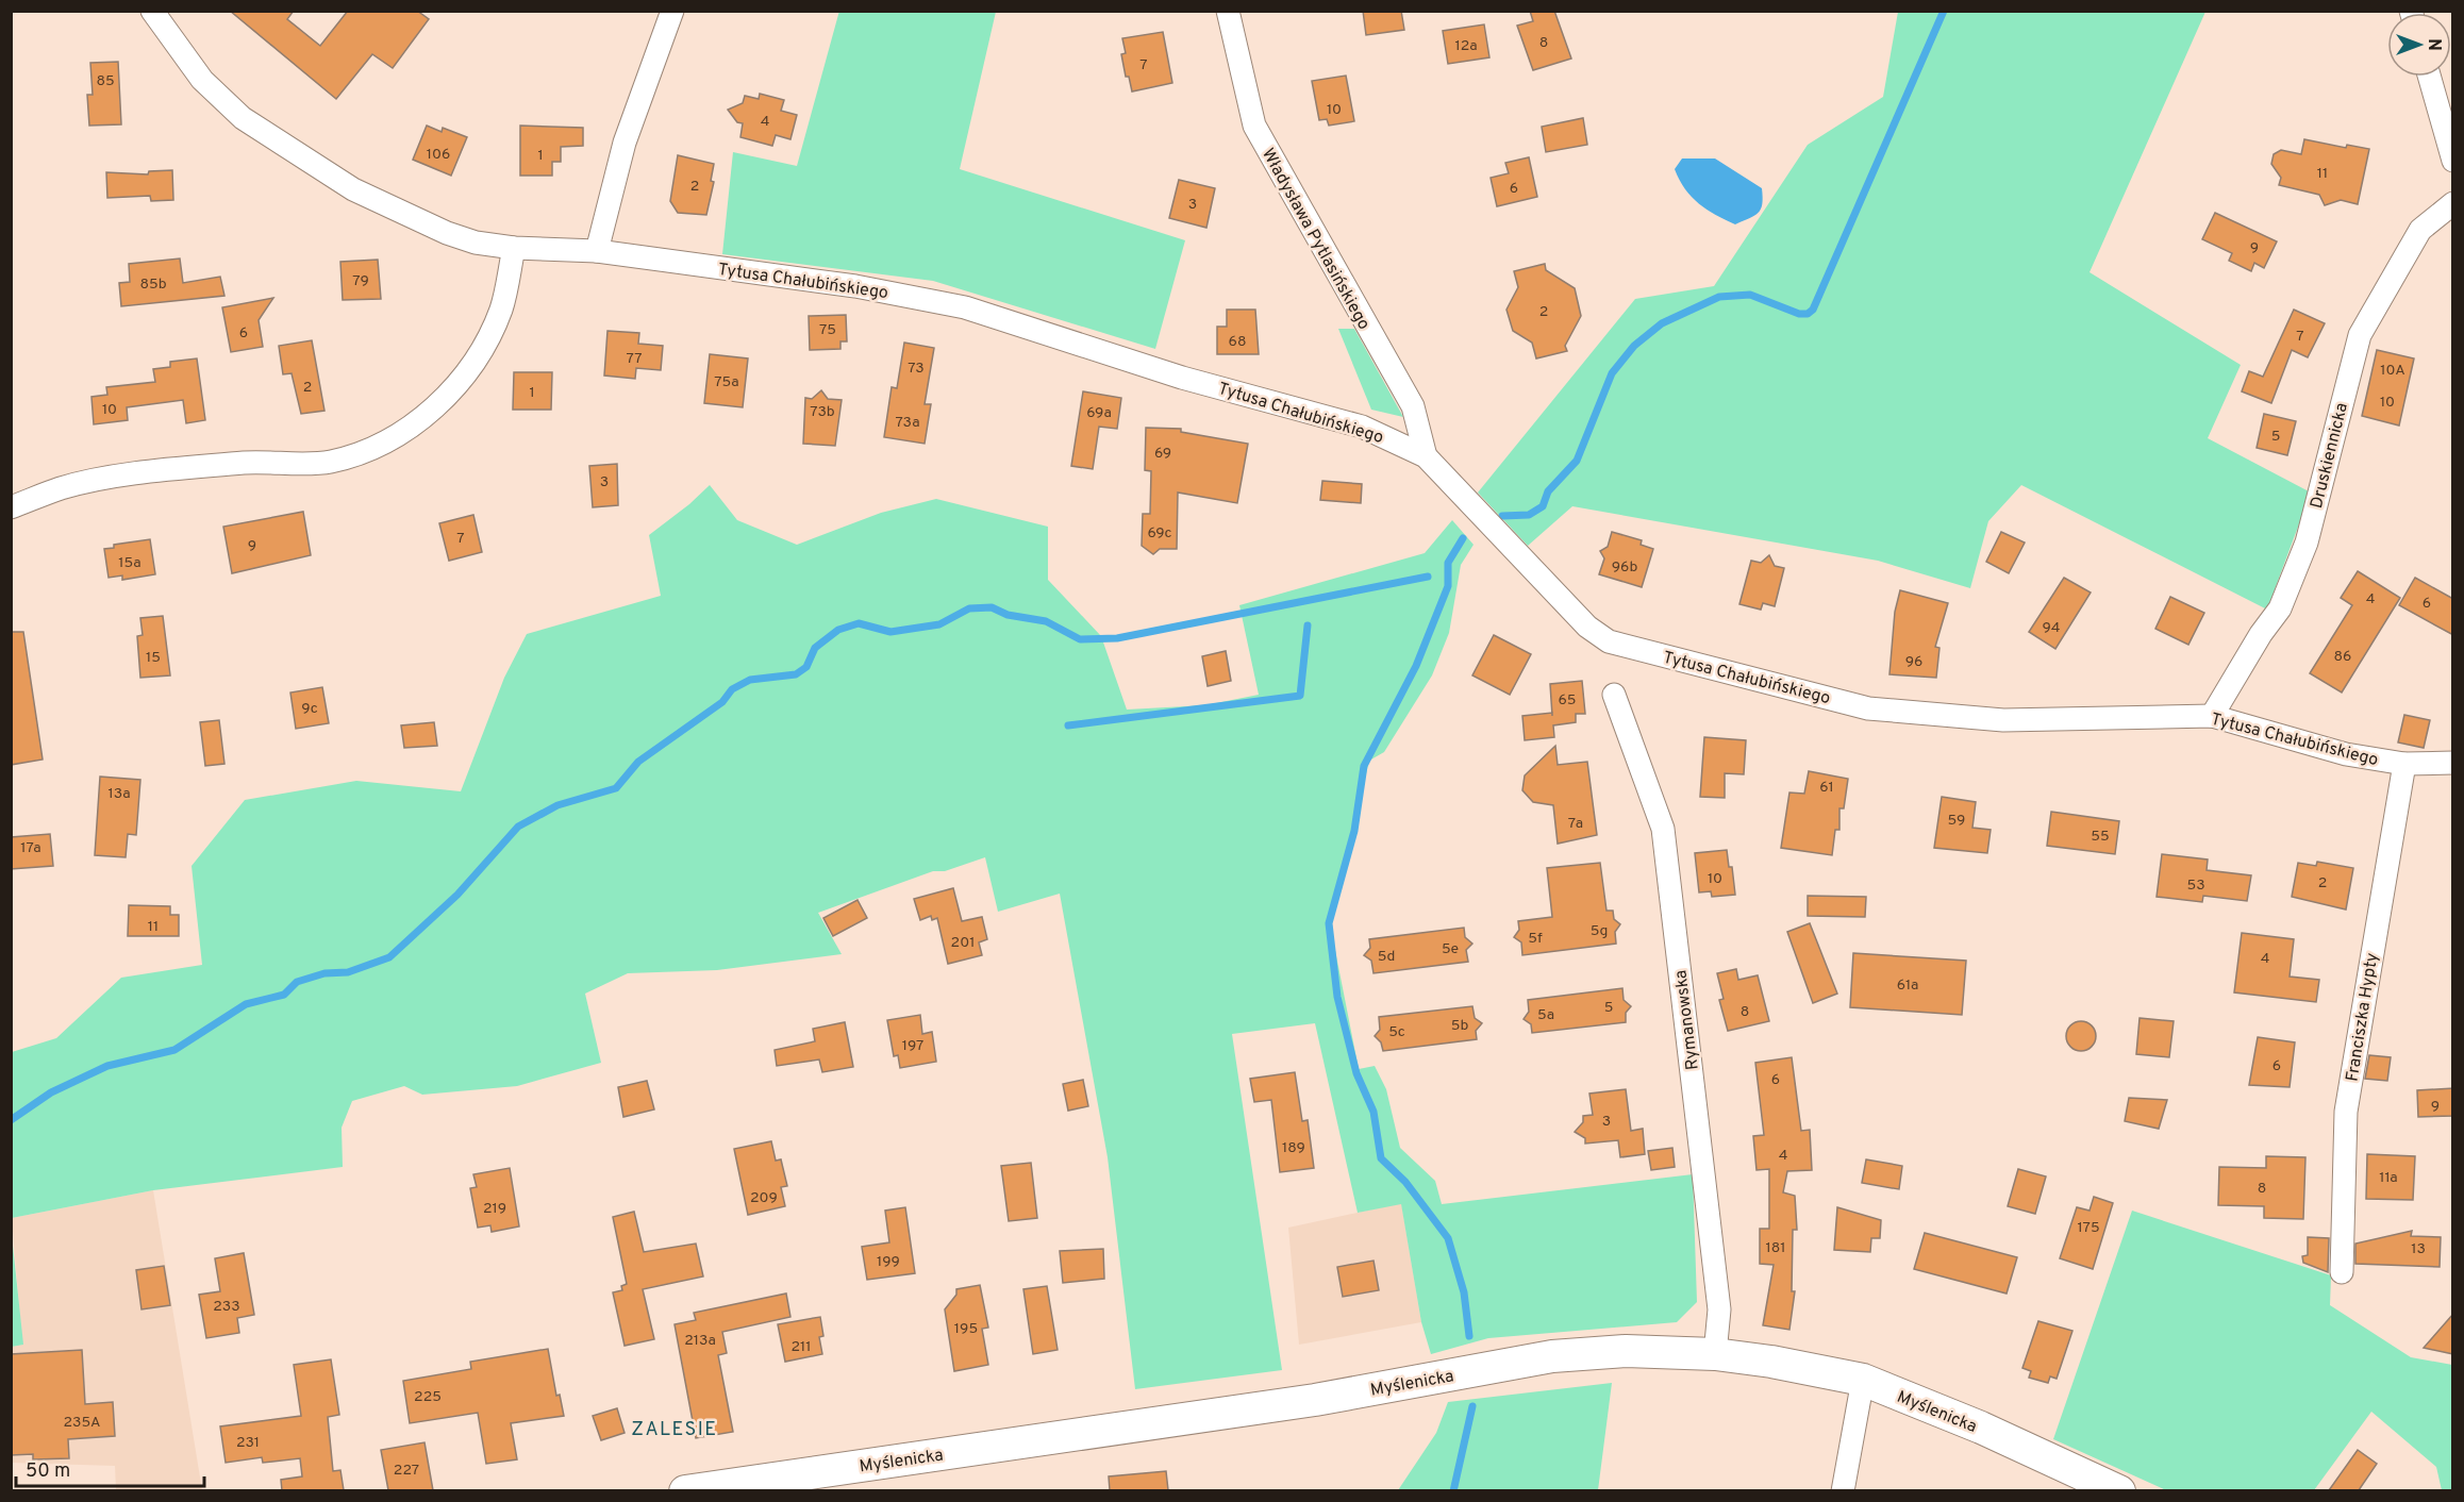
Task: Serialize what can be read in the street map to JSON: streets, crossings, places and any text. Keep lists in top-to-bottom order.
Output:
{
  "streets": {
    "street": [
      "Władysława Pytlasińskiego",
      "Tytusa Chałubińskiego",
      "Druskiennicka",
      "Franciszka Hypty",
      "Rymanowska",
      "Myślenicka"
    ]
  },
  "crossings": [
    ["Władysława Pytlasińskiego", "Tytusa Chałubińskiego"],
    ["Tytusa Chałubińskiego", "Druskiennicka"],
    ["Tytusa Chałubińskiego", "Franciszka Hypty"],
    ["Rymanowska", "Myślenicka"]
  ],
  "districts": ["ZALESIE"],
  "house_numbers": [
    "8",
    "12a",
    "7",
    "85",
    "10",
    "4",
    "106",
    "1",
    "11",
    "2",
    "6",
    "3",
    "9",
    "79",
    "85b",
    "2",
    "75",
    "6",
    "7",
    "68",
    "77",
    "73",
    "10A",
    "75a",
    "2",
    "1",
    "10",
    "10",
    "73b",
    "69a",
    "73a",
    "5",
    "69",
    "3",
    "69c",
    "7",
    "9",
    "15a",
    "96b",
    "4",
    "6",
    "94",
    "86",
    "15",
    "96",
    "65",
    "9c",
    "61",
    "13a",
    "59",
    "7a",
    "55",
    "17a",
    "10",
    "2",
    "53",
    "11",
    "5g",
    "5f",
    "201",
    "5e",
    "5d",
    "4",
    "61a",
    "5",
    "8",
    "5a",
    "5b",
    "5c",
    "197",
    "6",
    "6",
    "9",
    "3",
    "189",
    "4",
    "11a",
    "8",
    "209",
    "219",
    "175",
    "181",
    "13",
    "199",
    "233",
    "195",
    "213a",
    "211",
    "225",
    "235A",
    "231",
    "227"
  ],
  "scale_bar": "50 m",
  "north": "right"
}
